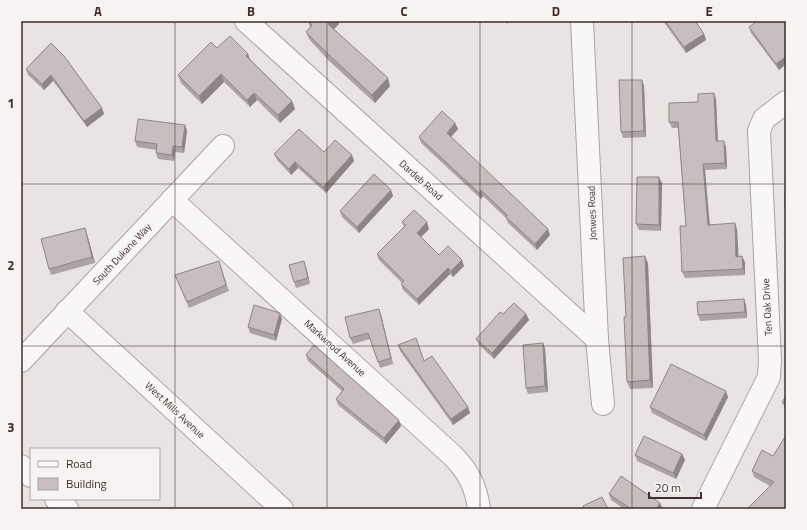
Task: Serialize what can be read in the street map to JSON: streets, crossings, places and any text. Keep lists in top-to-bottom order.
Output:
{
  "streets": {
    "street": [
      "Dardeb Road",
      "Jonwes Road",
      "South Dukane Way",
      "Ten Oak Drive",
      "Markwood Avenue",
      "West Mills Avenue"
    ]
  },
  "crossings": [
    ["Dardeb Road", "Jonwes Road"],
    ["South Dukane Way", "Markwood Avenue"],
    ["South Dukane Way", "West Mills Avenue"]
  ],
  "legend": ["Road", "Building"],
  "scale_bar": "20 m",
  "grid": {
    "columns": [
      "A",
      "B",
      "C",
      "D",
      "E"
    ],
    "rows": ["1", "2", "3"]
  }
}
